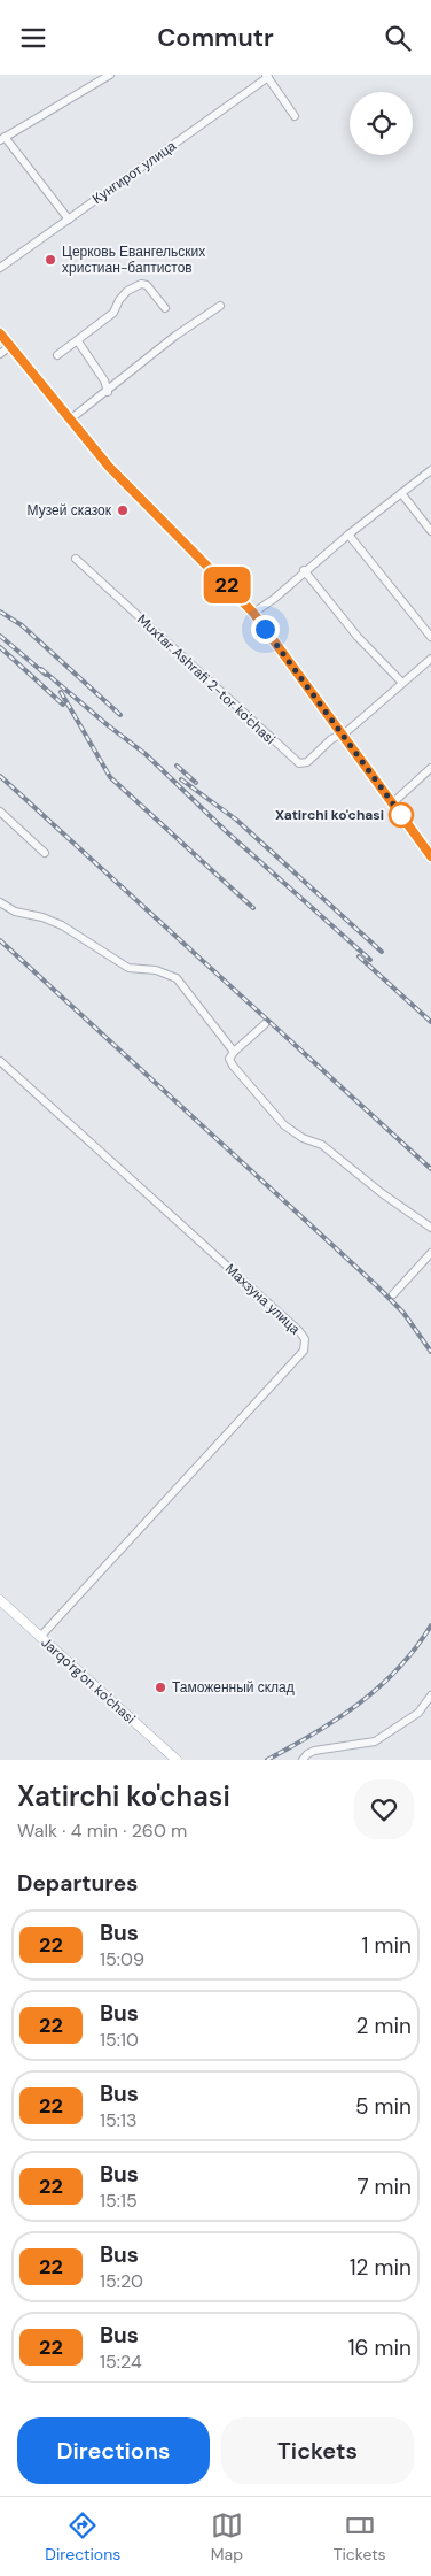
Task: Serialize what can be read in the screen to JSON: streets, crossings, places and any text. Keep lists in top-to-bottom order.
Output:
{
  "streets": {
    "main road": ["Jarqo'rg'on ko'chasi"],
    "street": ["Кунгирот улица", "Muxtar Ashrafi 2-tor ko'chasi", "Махзуна улица"]
  },
  "crossings": [
    ["Махзуна улица", "Jarqo'rg'on ko'chasi"]
  ],
  "places": [
    "Церковь Евангельских христиан-баптистов",
    "Музей сказок",
    "Xatirchi ko'chasi",
    "Таможенный склад"
  ],
  "lines": ["bus line 22"],
  "page": {
    "header": "Commutr",
    "on_map": "22",
    "heading": [
      ["Xatirchi ko'chasi", "Walk · 4 min · 260 m"],
      "Departures"
    ],
    "list": [
      {
        "mark": "22",
        "name": "Bus",
        "note": "15:09",
        "value": "1 min"
      },
      {
        "mark": "22",
        "name": "Bus",
        "note": "15:10",
        "value": "2 min"
      },
      {
        "mark": "22",
        "name": "Bus",
        "note": "15:13",
        "value": "5 min"
      },
      {
        "mark": "22",
        "name": "Bus",
        "note": "15:15",
        "value": "7 min"
      },
      {
        "mark": "22",
        "name": "Bus",
        "note": "15:20",
        "value": "12 min"
      },
      {
        "mark": "22",
        "name": "Bus",
        "note": "15:24",
        "value": "16 min"
      }
    ],
    "buttons": ["Directions", "Tickets"],
    "tabs": ["Directions", "Map", "Tickets"]
  }
}
